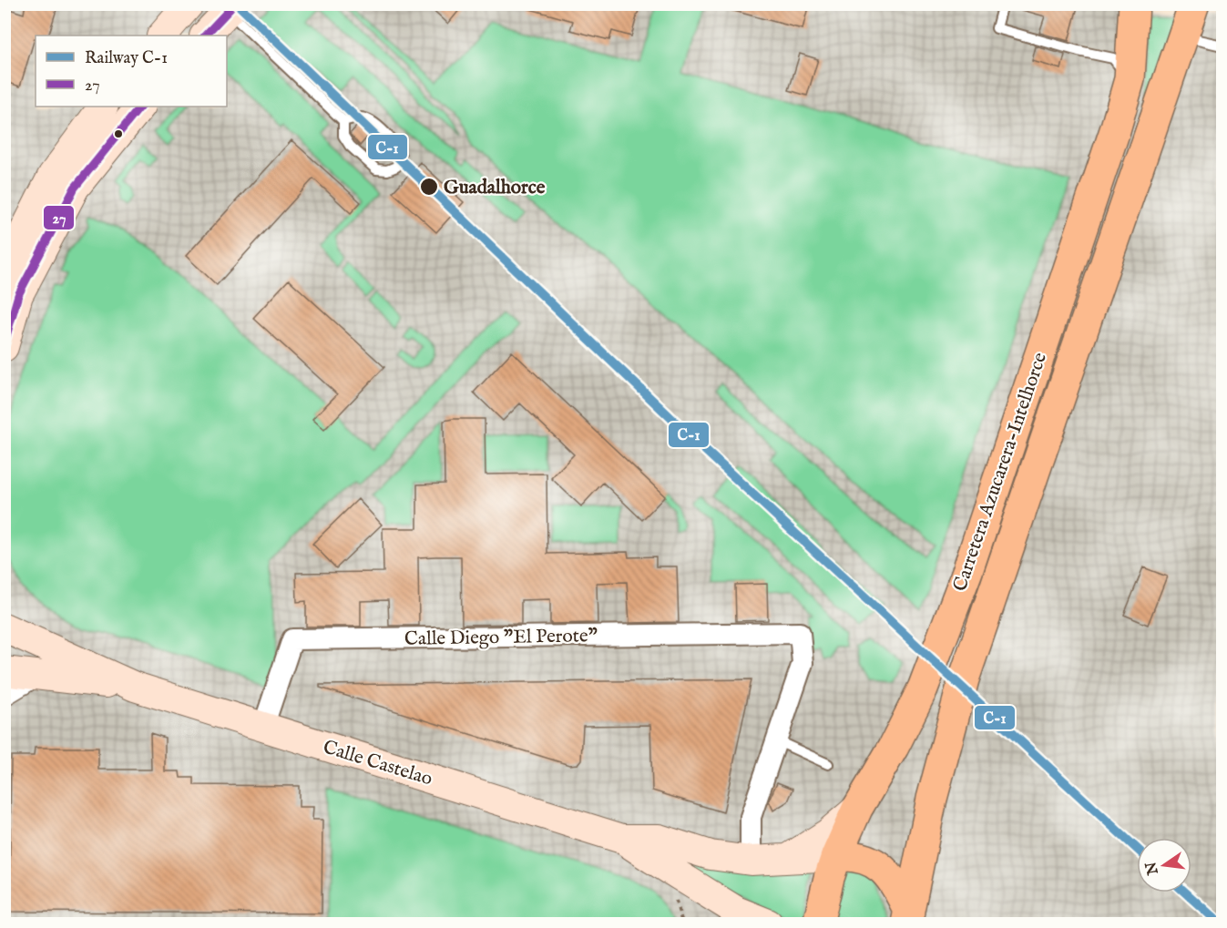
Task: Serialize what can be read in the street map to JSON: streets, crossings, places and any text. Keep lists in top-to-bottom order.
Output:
{
  "streets": {
    "main road": ["Carretera Azucarera-Intelhorce", "Calle Castelao"],
    "street": ["Calle Diego \"El Perote\""]
  },
  "crossings": [
    ["Carretera Azucarera-Intelhorce", "Calle Castelao"],
    ["Calle Diego \"El Perote\"", "Calle Castelao"]
  ],
  "places": ["Guadalhorce"],
  "lines": ["rail line C-1", "transit line 27"],
  "legend": ["Railway C-1", "27"],
  "north": "left"
}
